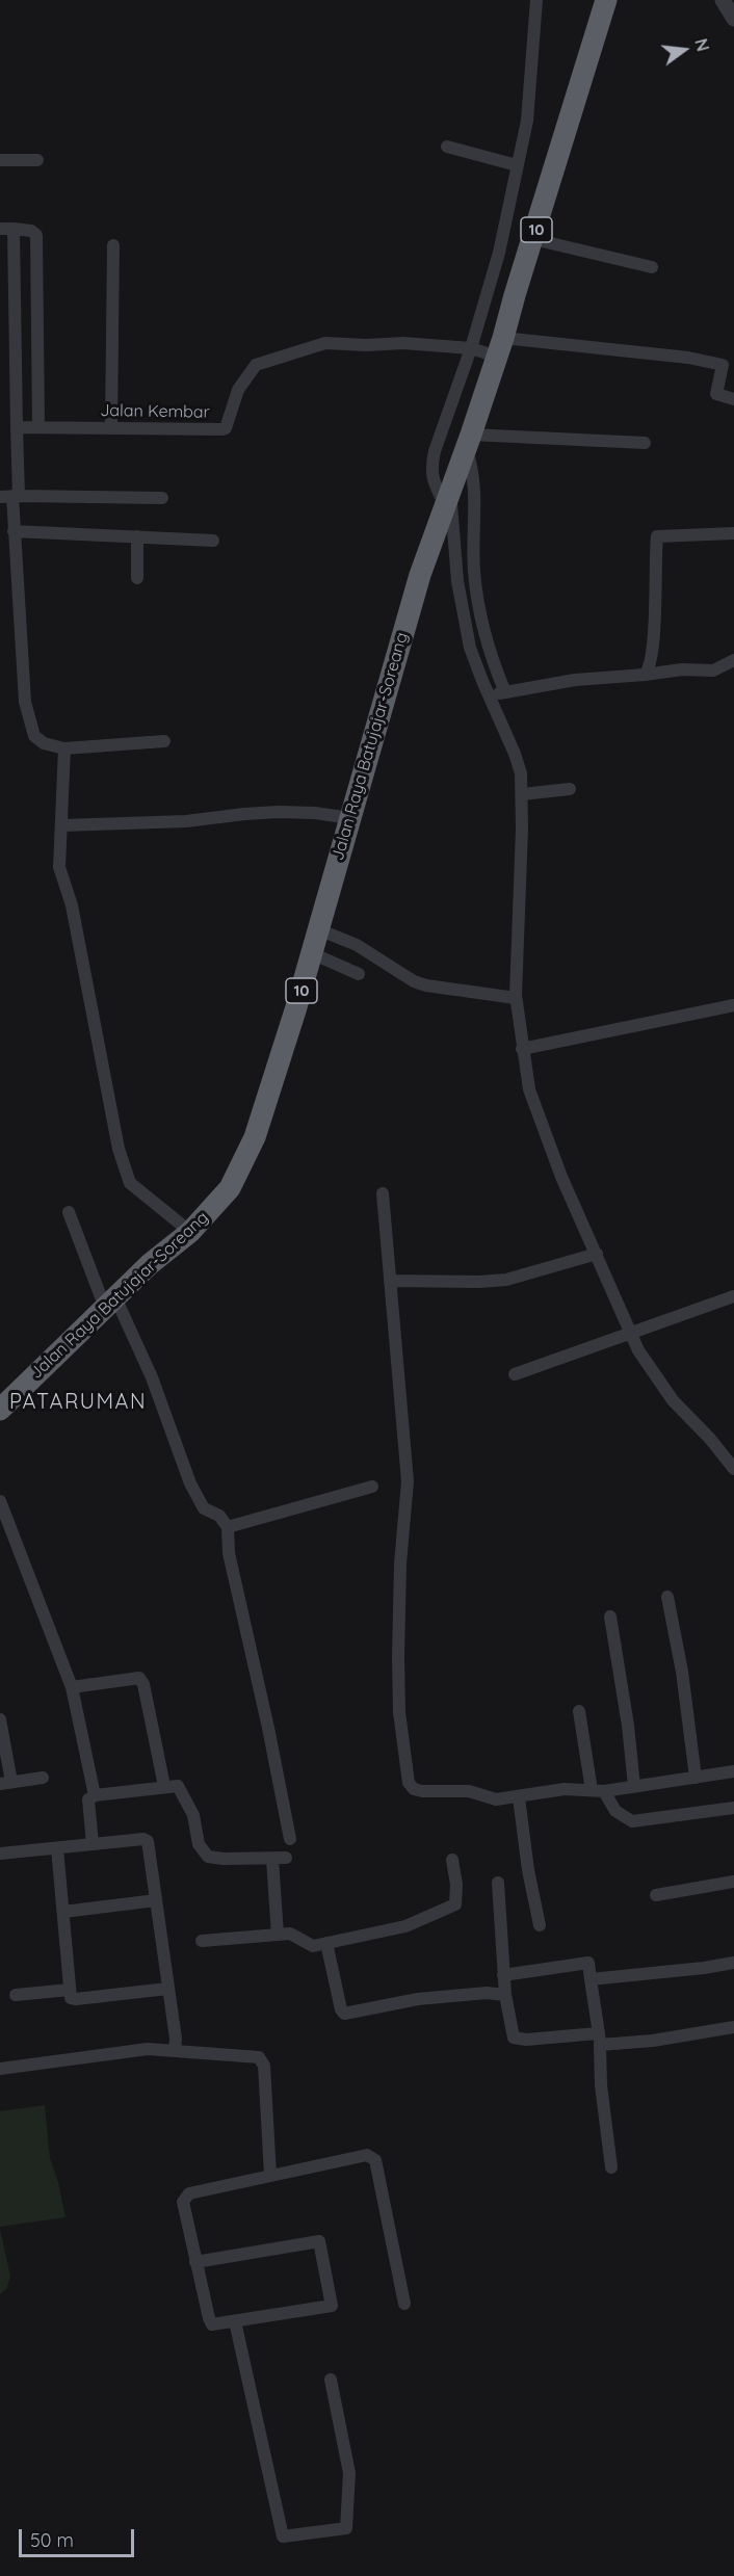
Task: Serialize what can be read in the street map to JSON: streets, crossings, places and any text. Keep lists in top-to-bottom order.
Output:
{
  "streets": {
    "highway": ["10", "Jalan Raya Batujajar-Soreang"],
    "street": ["Jalan Kembar"]
  },
  "crossings": [
    ["Jalan Kembar", "Jalan Raya Batujajar-Soreang"]
  ],
  "districts": ["PATARUMAN"],
  "scale_bar": "50 m",
  "north": "right"
}
